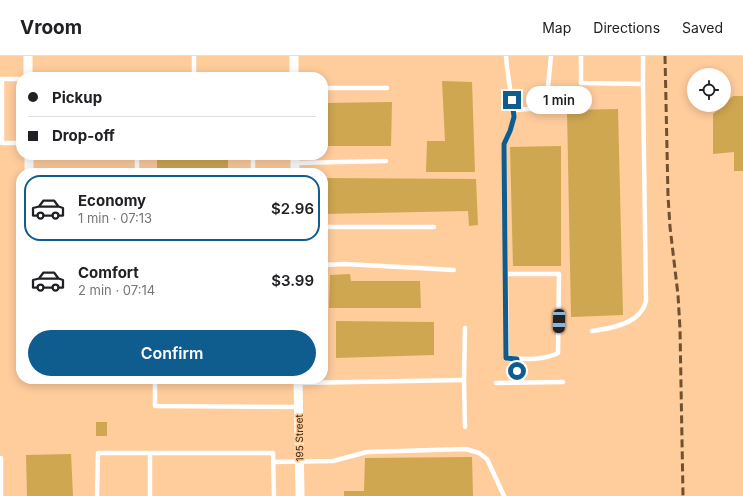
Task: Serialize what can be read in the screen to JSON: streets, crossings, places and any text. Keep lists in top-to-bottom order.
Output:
{
  "streets": {
    "street": ["195 Street"]
  },
  "page": {
    "header": "Vroom",
    "nav": ["Map", "Directions", "Saved"],
    "banner": ["Pickup", "Drop-off"],
    "bubble": "1 min",
    "list": [
      {
        "name": "Economy",
        "note": "1 min · 07:13",
        "value": "$2.96"
      },
      {
        "name": "Comfort",
        "note": "2 min · 07:14",
        "value": "$3.99"
      }
    ],
    "buttons": "Confirm"
  }
}
